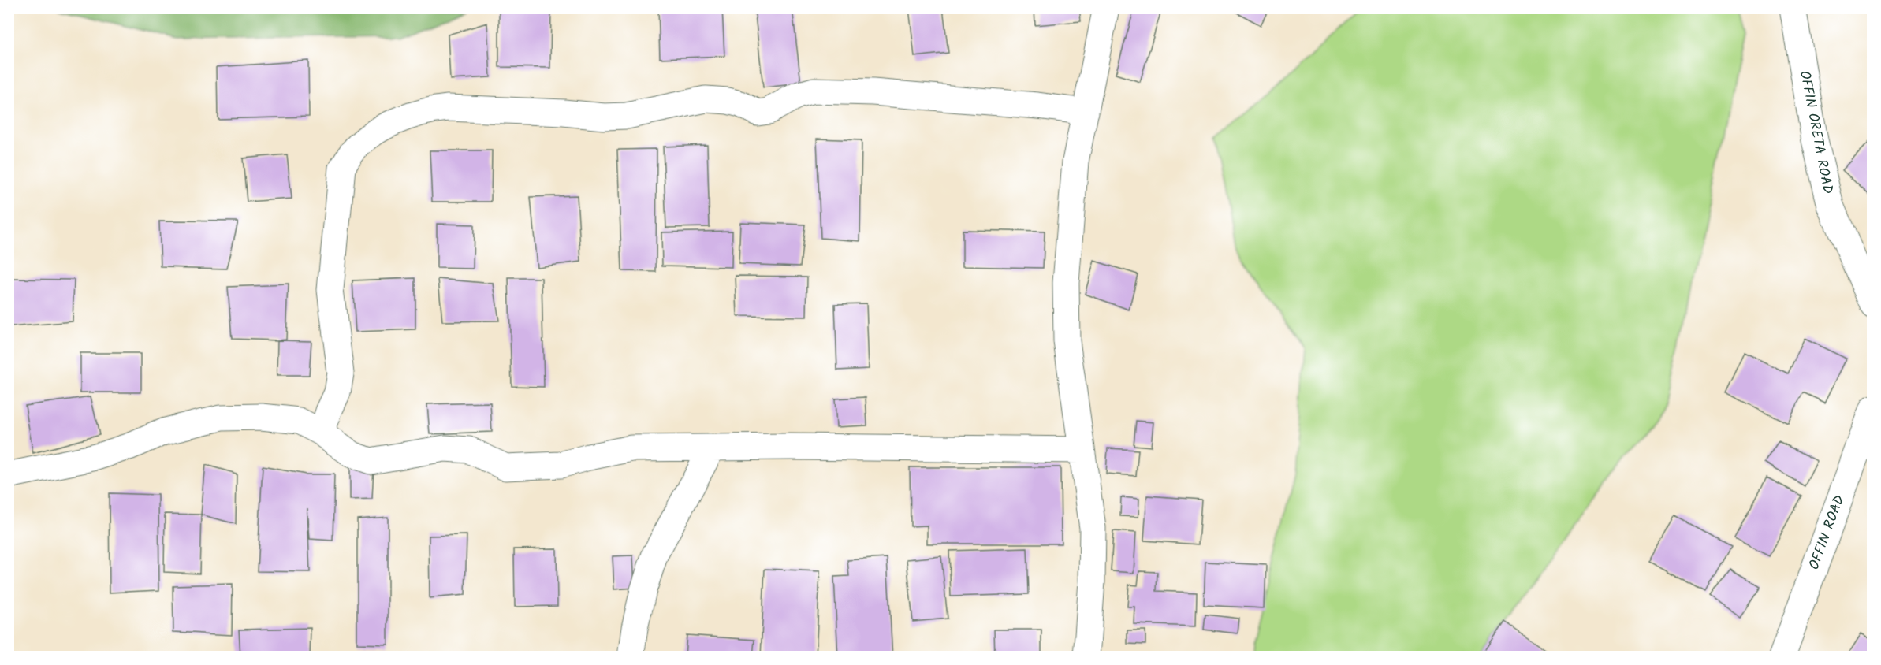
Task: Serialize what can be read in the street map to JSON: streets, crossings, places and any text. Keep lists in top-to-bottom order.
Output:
{
  "streets": {
    "street": ["OFFIN ORETA ROAD", "OFFIN ROAD"]
  }
}
